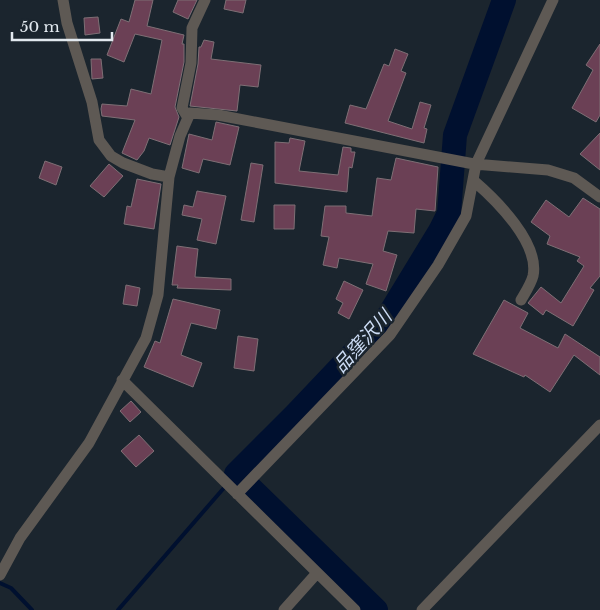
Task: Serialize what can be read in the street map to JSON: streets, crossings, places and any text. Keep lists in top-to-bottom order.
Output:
{
  "water": ["品窪沢川"],
  "scale_bar": "50 m"
}
